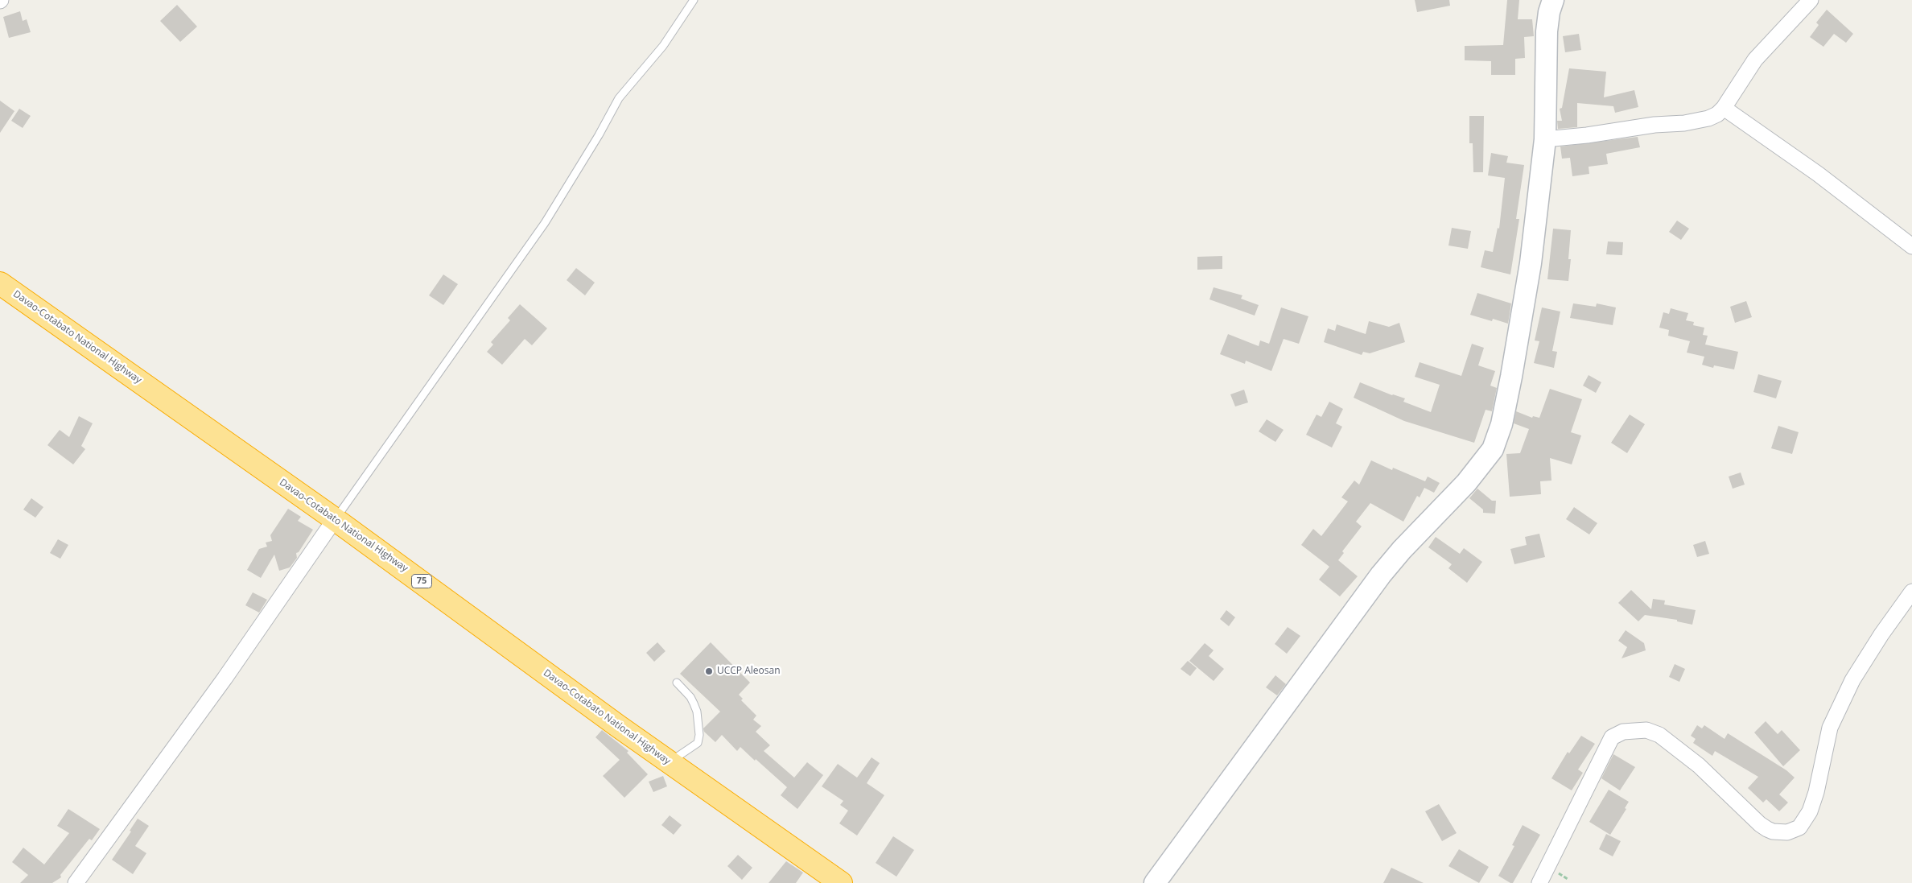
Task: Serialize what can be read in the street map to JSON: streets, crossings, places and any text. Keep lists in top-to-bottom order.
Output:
{
  "streets": {
    "highway": ["Davao-Cotabato National Highway", "75"]
  },
  "places": ["UCCP Aleosan"]
}
